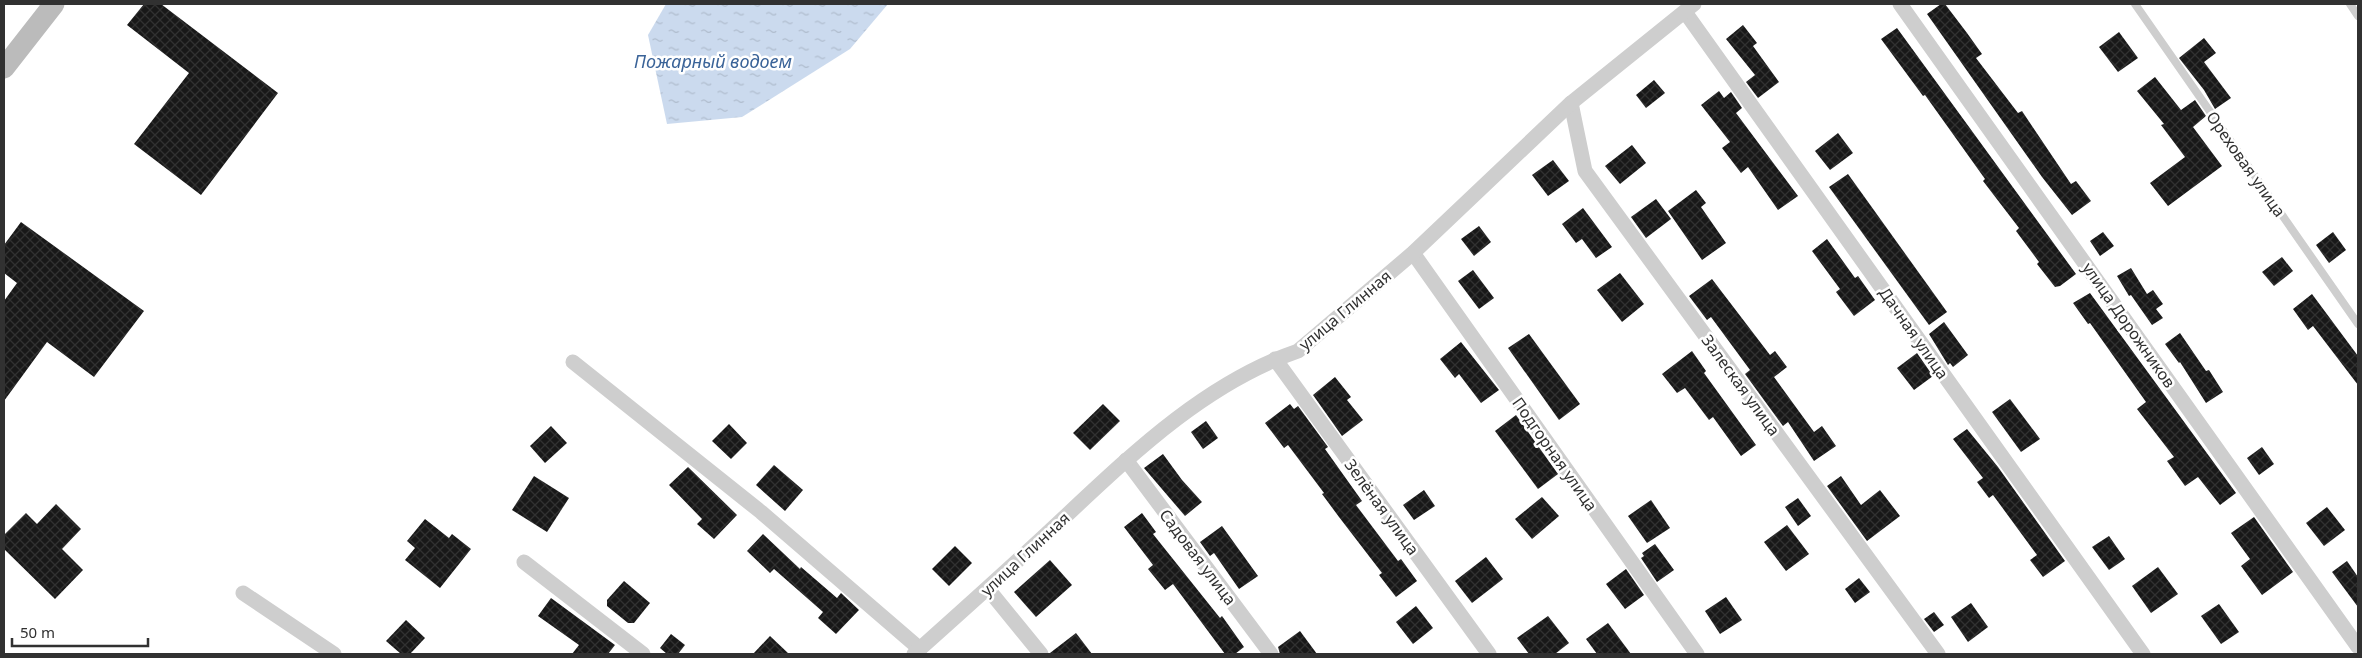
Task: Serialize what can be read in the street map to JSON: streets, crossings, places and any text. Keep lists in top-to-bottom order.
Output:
{
  "streets": {
    "street": [
      "улица Глинная",
      "улица Дорожников",
      "Дачная улица",
      "Залеская улица",
      "Подгорная улица",
      "Зелёная улица",
      "Садовая улица"
    ],
    "lane": ["Ореховая улица"]
  },
  "crossings": [
    ["улица Глинная", "Дачная улица"],
    ["улица Глинная", "Залеская улица"],
    ["улица Глинная", "Подгорная улица"],
    ["улица Глинная", "Зелёная улица"],
    ["улица Глинная", "Садовая улица"]
  ],
  "water": ["Пожарный водоем"],
  "scale_bar": "50 m"
}
